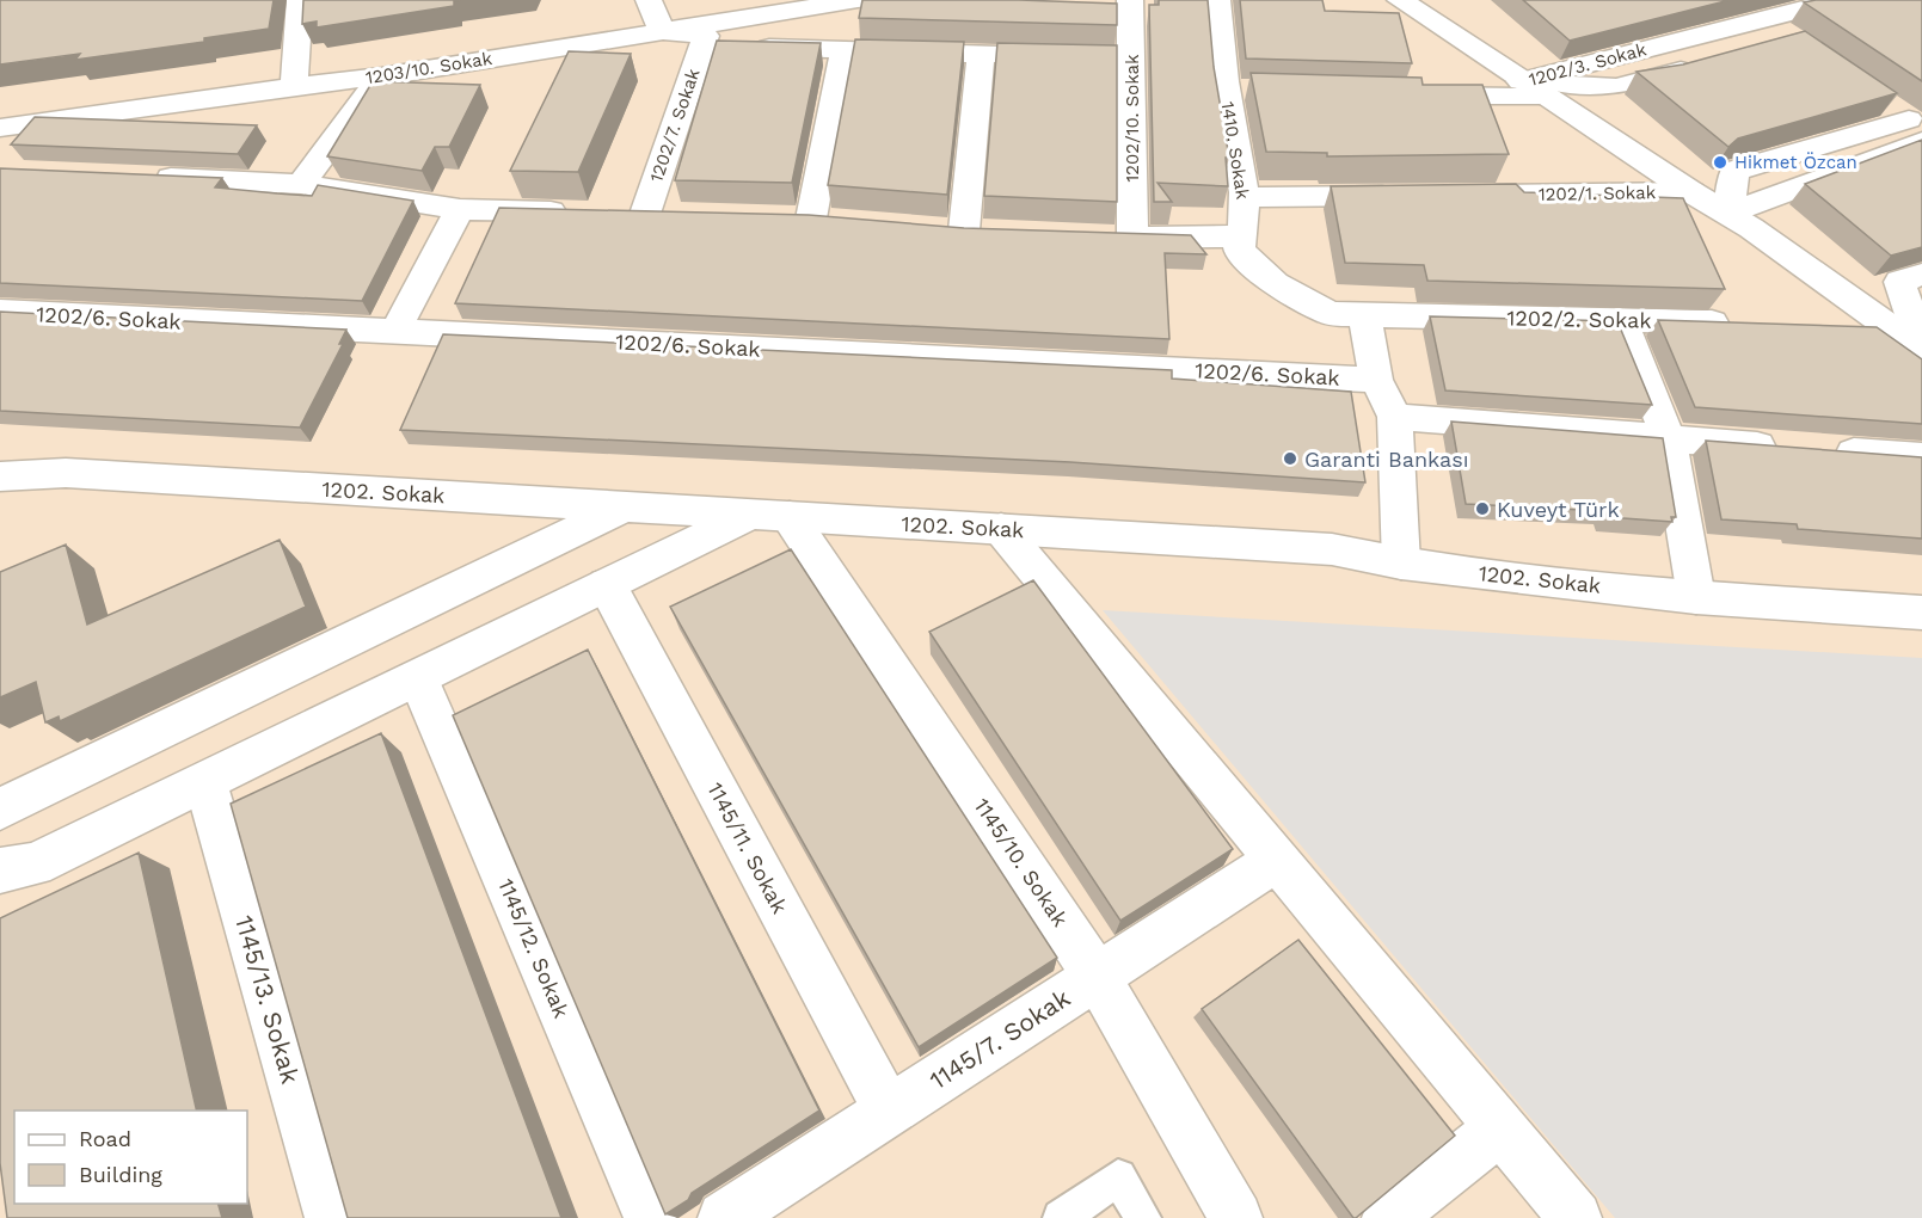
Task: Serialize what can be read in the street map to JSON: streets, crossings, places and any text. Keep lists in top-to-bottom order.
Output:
{
  "streets": {
    "street": [
      "1202/3. Sokak",
      "1203/10. Sokak",
      "1202/10. Sokak",
      "1202/7. Sokak",
      "1410. Sokak",
      "1202/1. Sokak",
      "1202/6. Sokak",
      "1202/2. Sokak",
      "1202. Sokak",
      "1145/11. Sokak",
      "1145/10. Sokak",
      "1145/12. Sokak",
      "1145/13. Sokak",
      "1145/7. Sokak"
    ]
  },
  "crossings": [
    ["1202/3. Sokak", "1202/1. Sokak"],
    ["1202/10. Sokak", "1410. Sokak"],
    ["1410. Sokak", "1202/2. Sokak"],
    ["1202. Sokak", "1145/10. Sokak"],
    ["1145/11. Sokak", "1145/7. Sokak"],
    ["1145/10. Sokak", "1145/7. Sokak"]
  ],
  "places": ["Hikmet Özcan", "Garanti Bankası", "Kuveyt Türk"],
  "legend": ["Road", "Building"]
}
